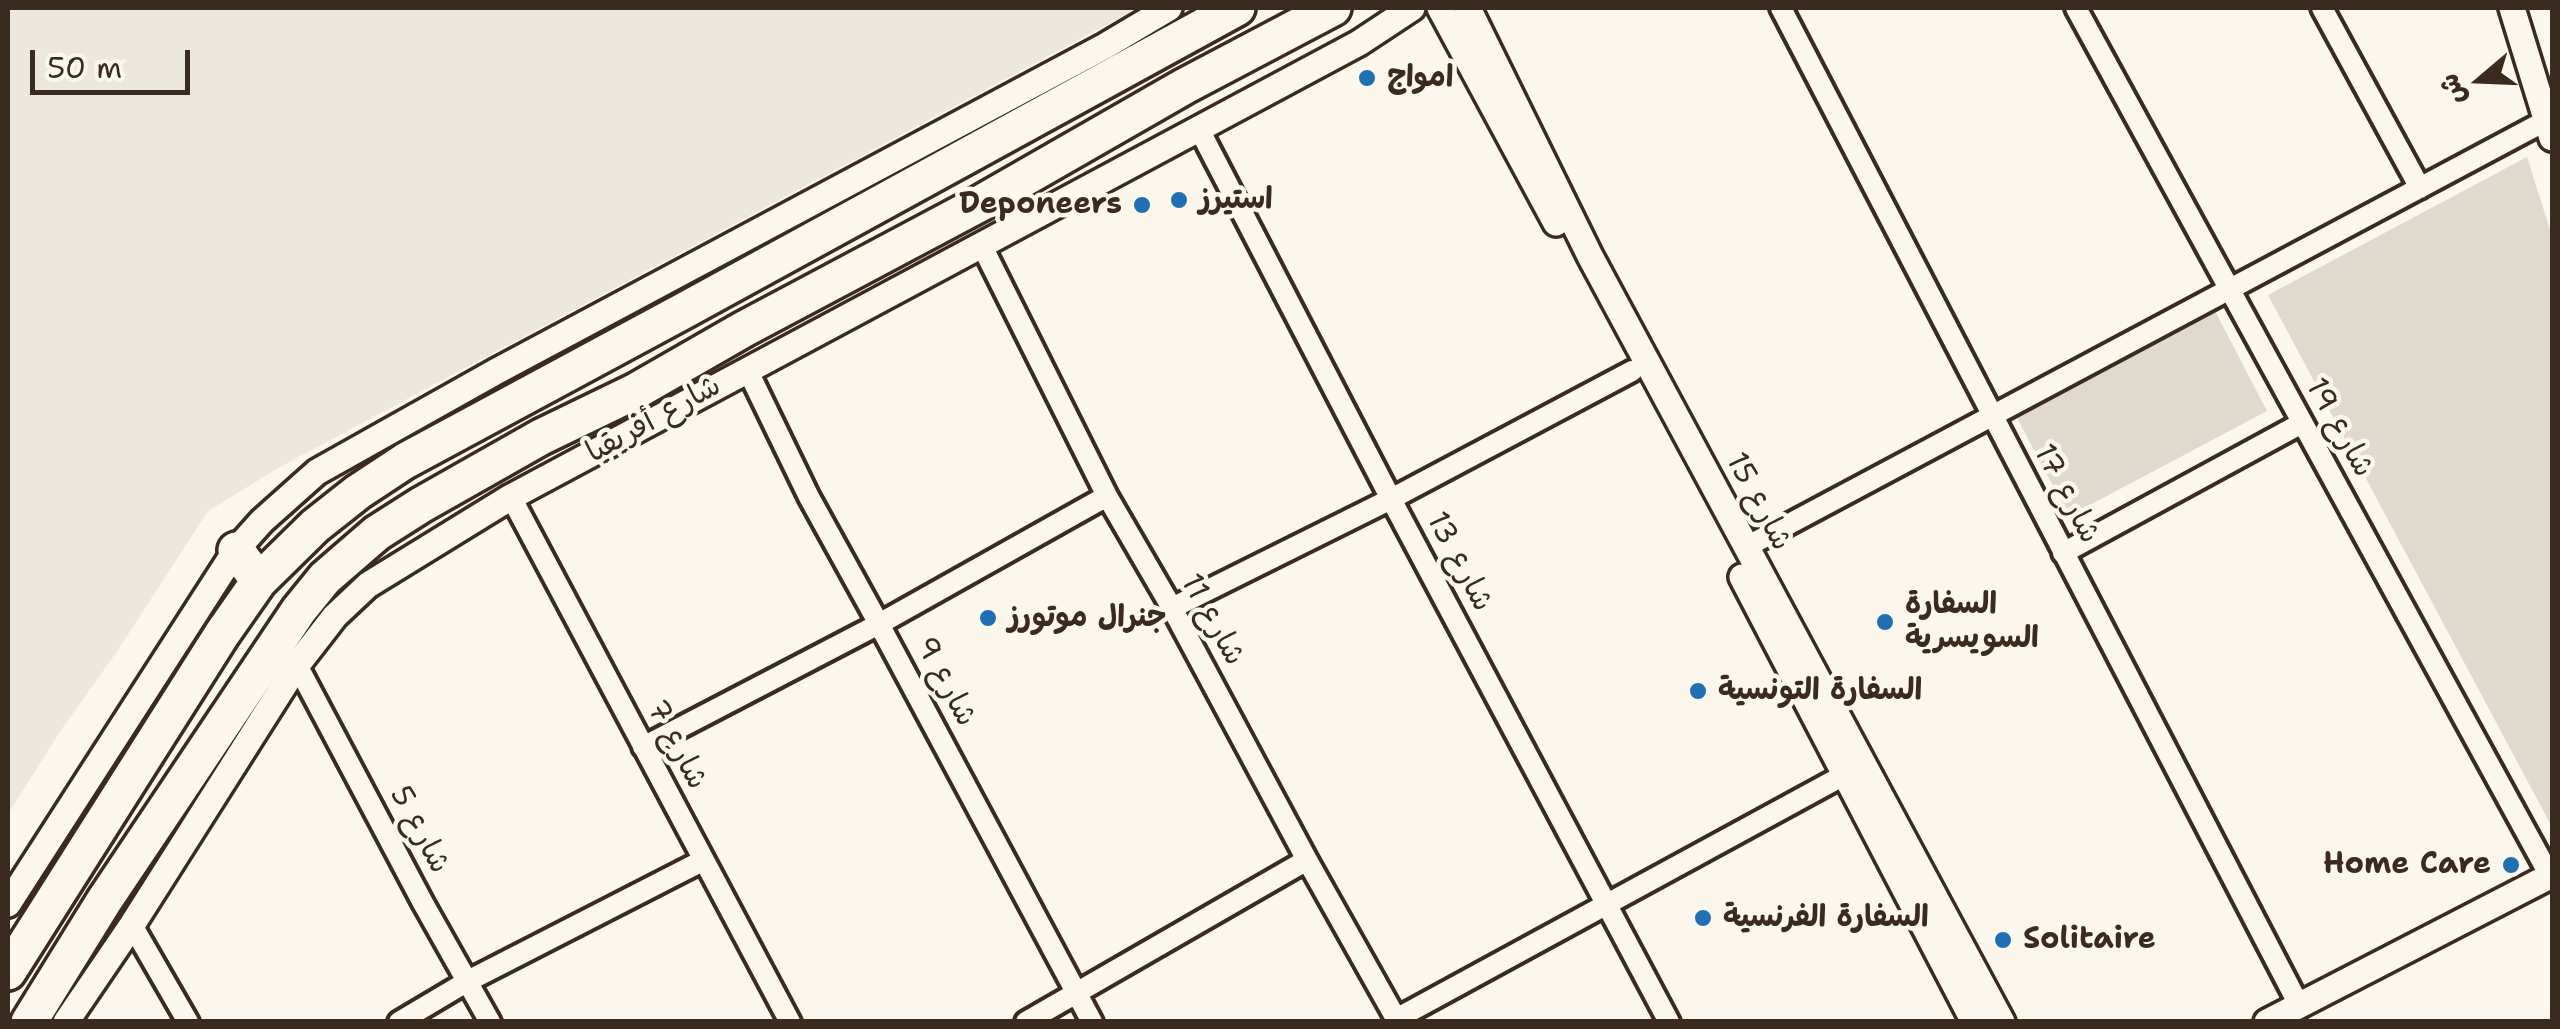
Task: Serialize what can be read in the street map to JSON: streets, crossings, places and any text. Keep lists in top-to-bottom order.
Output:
{
  "streets": {
    "highway": ["شارع أفريقيا"],
    "street": [
      "شارع 19",
      "شارع 17",
      "شارع 15",
      "شارع 13",
      "شارع 11",
      "شارع 9",
      "شارع 7",
      "شارع 5"
    ]
  },
  "crossings": [
    ["شارع أفريقيا", "شارع 13"],
    ["شارع أفريقيا", "شارع 11"],
    ["شارع أفريقيا", "شارع 9"],
    ["شارع أفريقيا", "شارع 7"],
    ["شارع أفريقيا", "شارع 5"]
  ],
  "places": [
    "امواج",
    "استيرز",
    "Deponeers",
    "جنرال موتورز",
    "السفارة السويسرية",
    "السفارة التونسية",
    "Home Care",
    "السفارة الفرنسية",
    "Solitaire"
  ],
  "scale_bar": "50 m",
  "north": "left"
}
